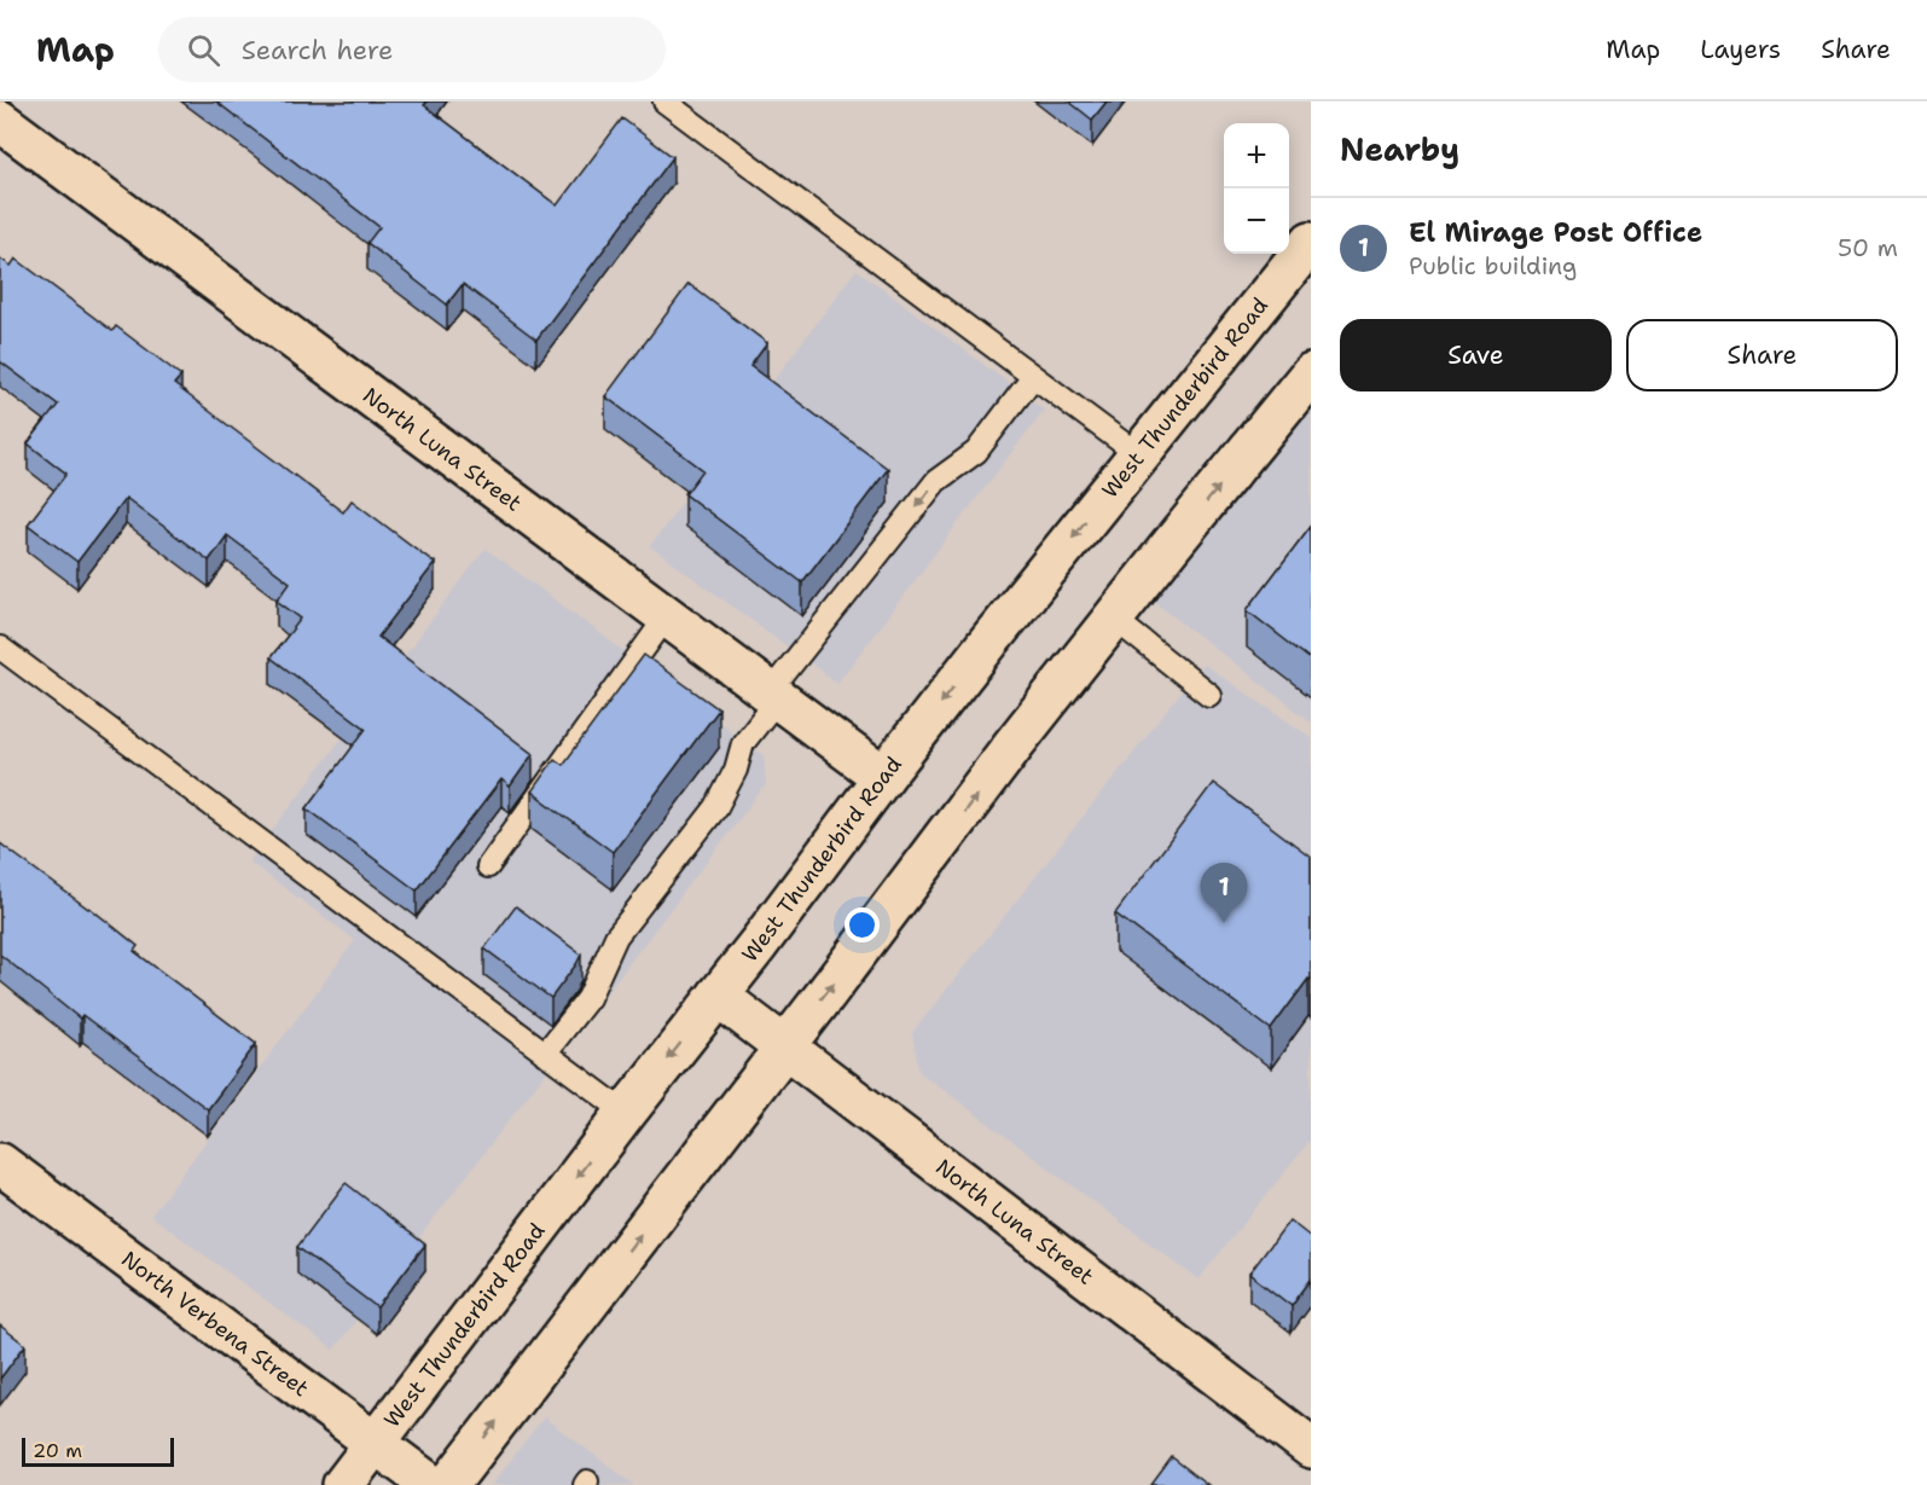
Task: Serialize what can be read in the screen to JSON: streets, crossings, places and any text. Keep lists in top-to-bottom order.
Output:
{
  "streets": {
    "main road": ["West Thunderbird Road", "North Luna Street", "North Verbena Street"]
  },
  "crossings": [
    ["West Thunderbird Road", "North Luna Street"],
    ["West Thunderbird Road", "North Verbena Street"]
  ],
  "scale_bar": "20 m",
  "page": {
    "header": "Map",
    "search": "Search here",
    "nav": ["Map", "Layers", "Share"],
    "heading": "Nearby",
    "map_buttons": ["+", "−"],
    "list": [
      {
        "mark": "1",
        "name": "El Mirage Post Office",
        "note": "Public building",
        "value": "50 m"
      }
    ],
    "buttons": ["Save", "Share"],
    "pins": "1",
    "scale": "20 m"
  }
}
